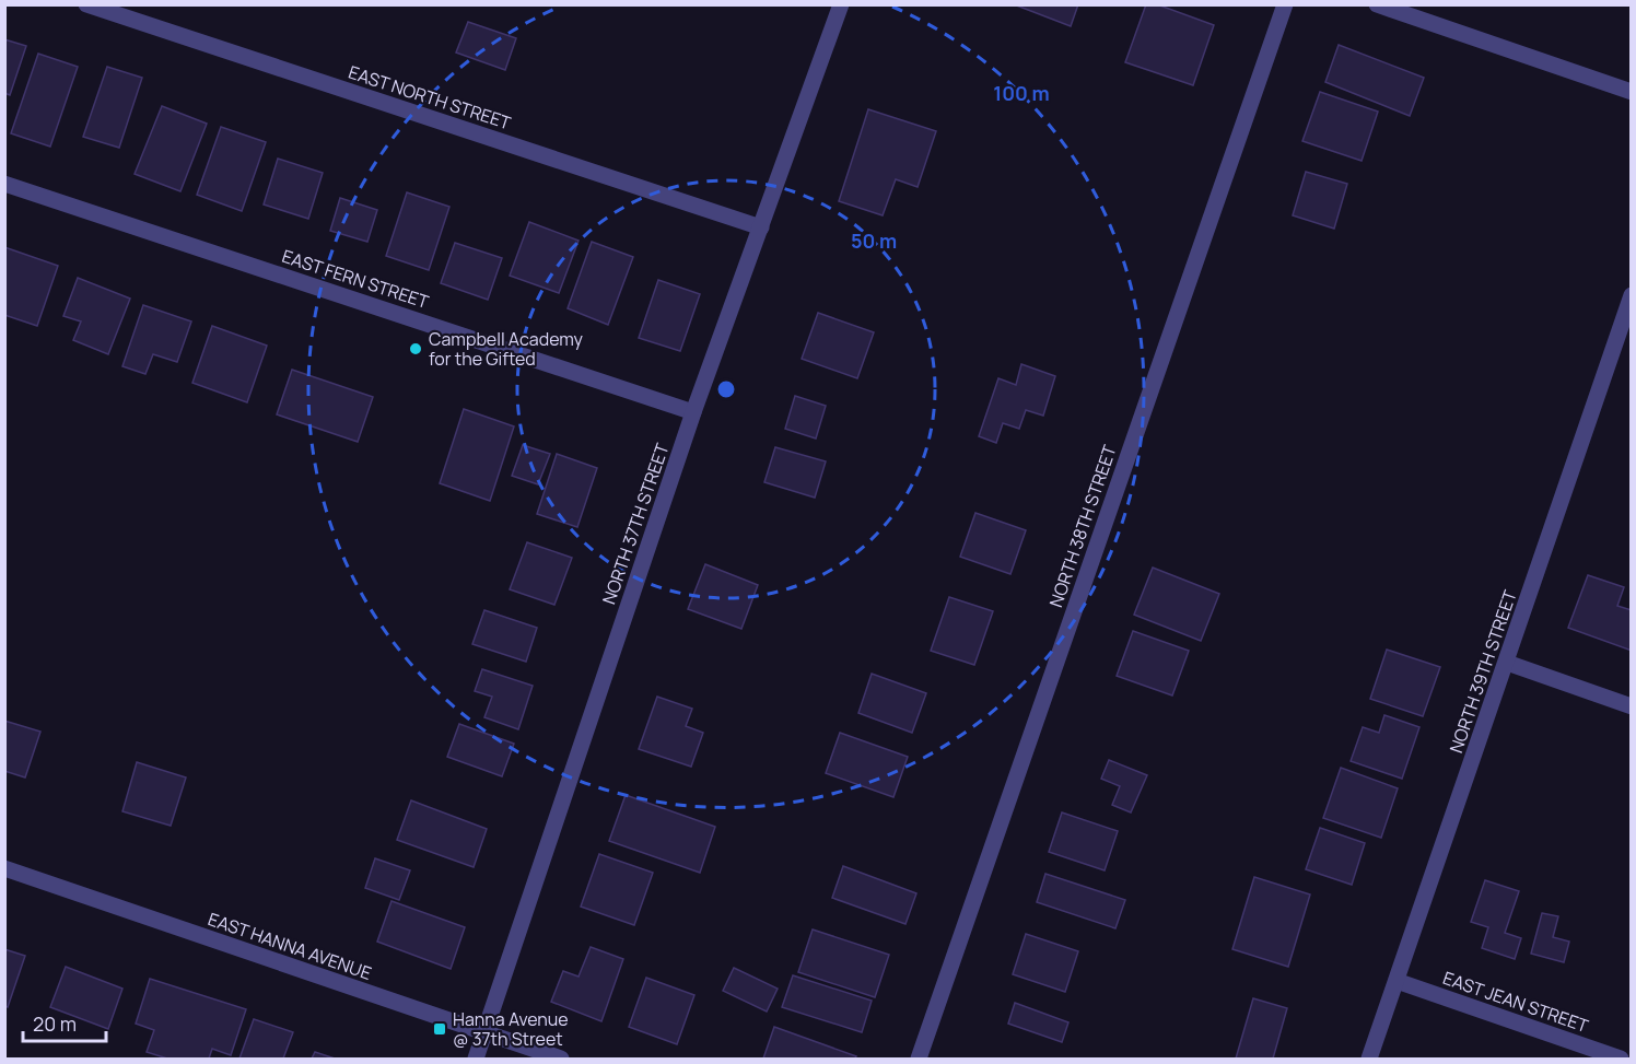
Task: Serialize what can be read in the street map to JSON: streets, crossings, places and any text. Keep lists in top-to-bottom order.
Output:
{
  "streets": {
    "street": [
      "EAST NORTH STREET",
      "EAST FERN STREET",
      "NORTH 37TH STREET",
      "NORTH 38TH STREET",
      "NORTH 39TH STREET",
      "EAST HANNA AVENUE",
      "EAST JEAN STREET"
    ]
  },
  "crossings": [
    ["EAST NORTH STREET", "NORTH 37TH STREET"],
    ["EAST FERN STREET", "NORTH 37TH STREET"],
    ["NORTH 37TH STREET", "EAST HANNA AVENUE"],
    ["NORTH 39TH STREET", "EAST JEAN STREET"]
  ],
  "places": {
    "other": ["Campbell Academy for the Gifted"],
    "transit": ["Hanna Avenue @ 37th Street"]
  },
  "scale_bar": "20 m",
  "rings": ["100 m", "50 m"]
}
